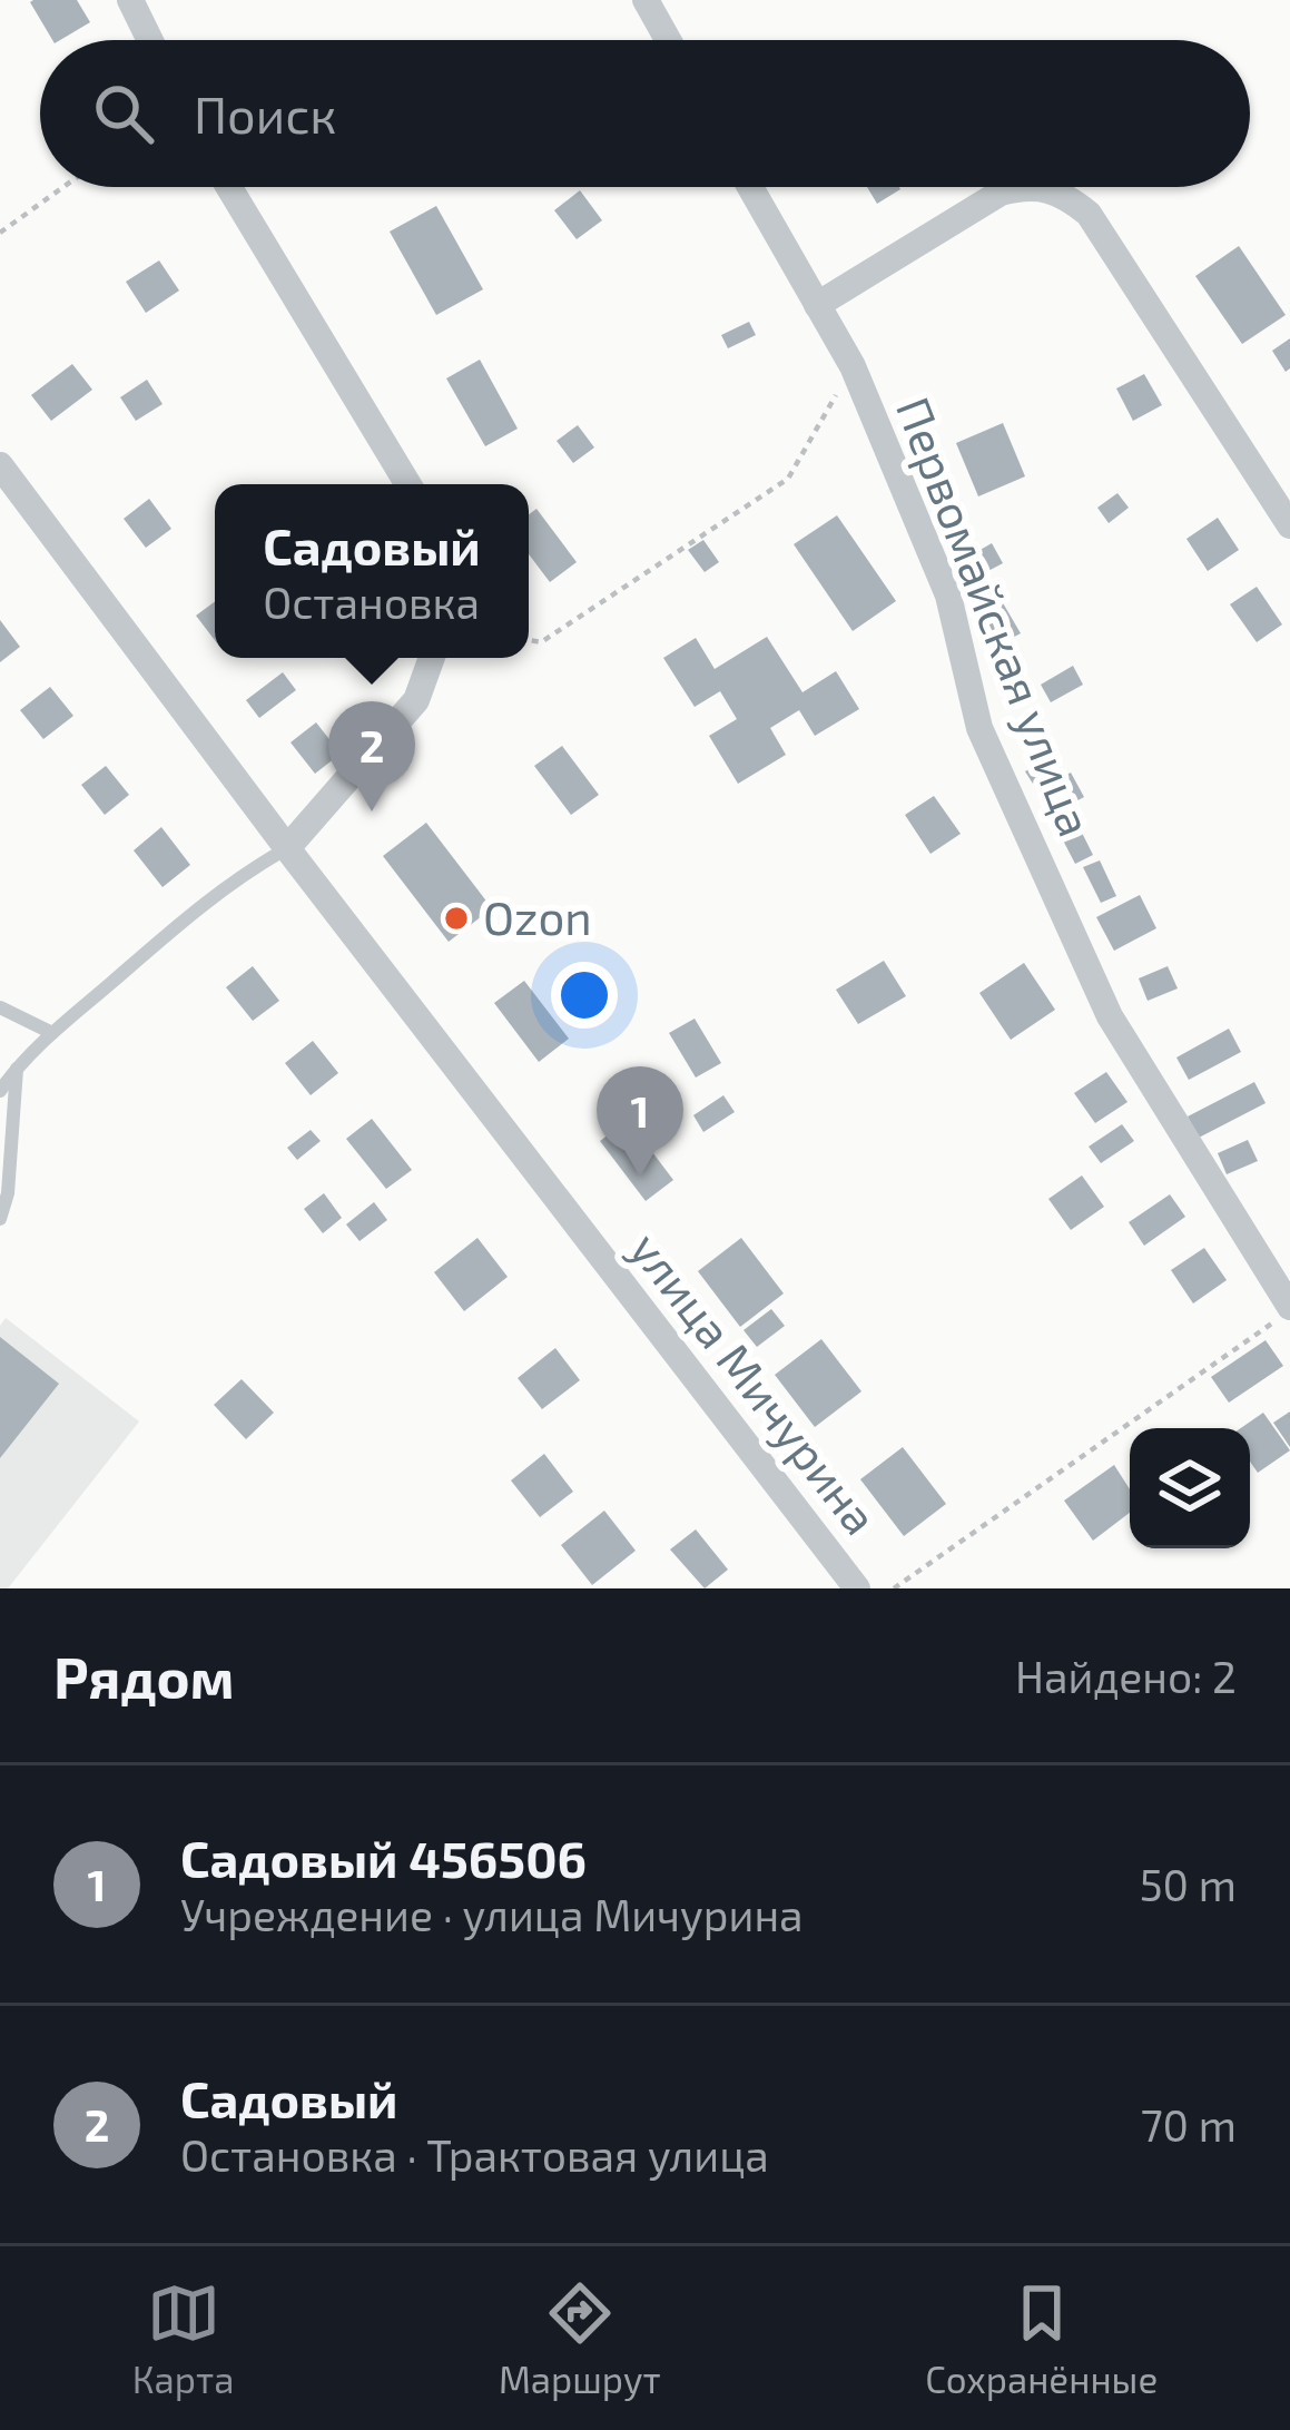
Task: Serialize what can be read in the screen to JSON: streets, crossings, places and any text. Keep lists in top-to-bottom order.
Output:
{
  "streets": {
    "street": ["Первомайская улица", "улица Мичурина"]
  },
  "places": ["Ozon"],
  "page": {
    "search": "Поиск",
    "popup": ["Садовый", "Остановка"],
    "pins": ["2", "1"],
    "heading": ["Рядом", "Найдено: 2"],
    "list": [
      {
        "mark": "1",
        "name": "Садовый 456506",
        "note": "Учреждение · улица Мичурина",
        "value": "50 m"
      },
      {
        "mark": "2",
        "name": "Садовый",
        "note": "Остановка · Трактовая улица",
        "value": "70 m"
      }
    ],
    "nav": ["Карта", "Маршрут", "Сохранённые"]
  }
}
